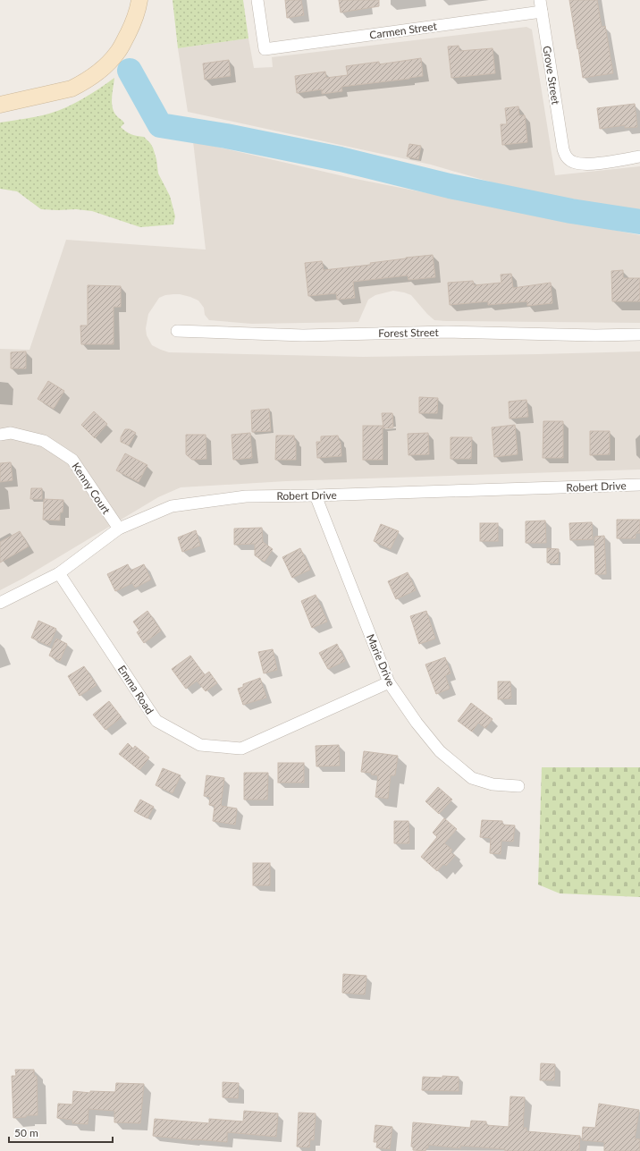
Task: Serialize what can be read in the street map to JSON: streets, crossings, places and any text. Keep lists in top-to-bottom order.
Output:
{
  "streets": {
    "street": [
      "Carmen Street",
      "Grove Street",
      "Forest Street",
      "Robert Drive",
      "Kenny Court",
      "Marie Drive",
      "Emma Road"
    ]
  },
  "crossings": [
    ["Carmen Street", "Grove Street"],
    ["Robert Drive", "Kenny Court"],
    ["Robert Drive", "Marie Drive"],
    ["Robert Drive", "Emma Road"],
    ["Marie Drive", "Emma Road"]
  ],
  "scale_bar": "50 m"
}
